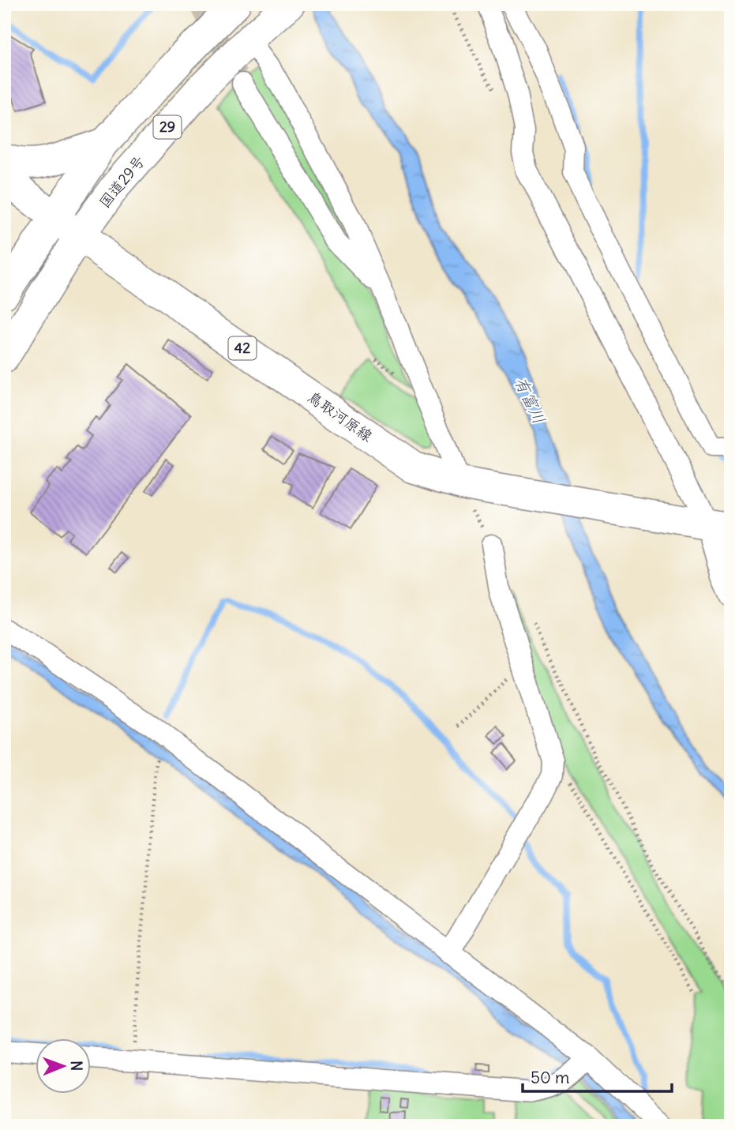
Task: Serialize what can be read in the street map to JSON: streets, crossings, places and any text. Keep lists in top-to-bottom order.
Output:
{
  "streets": {
    "main road": [
      "29",
      "国道29号",
      "42",
      "鳥取河原線"
    ]
  },
  "crossings": [
    ["29", "鳥取河原線"],
    ["国道29号", "鳥取河原線"]
  ],
  "water": ["有富川"],
  "scale_bar": "50 m",
  "north": "right"
}
